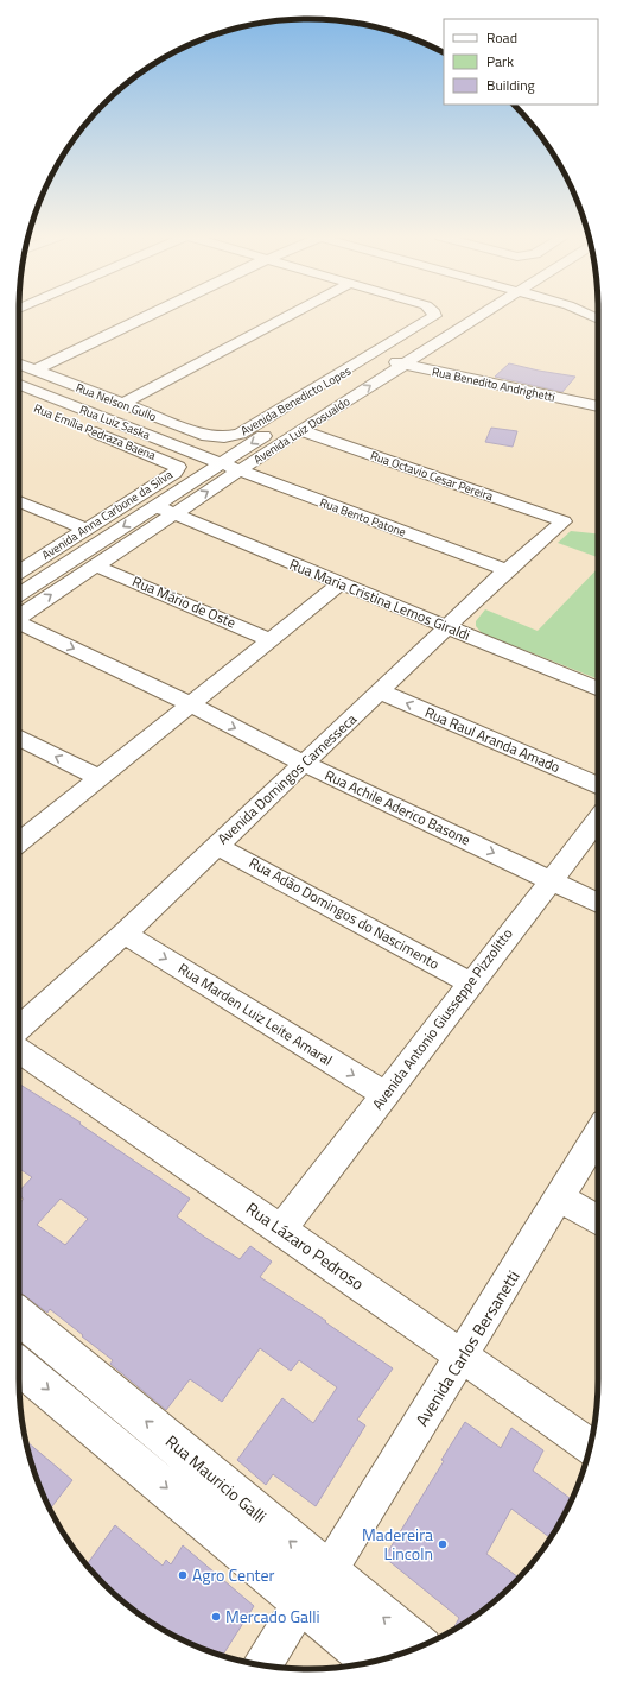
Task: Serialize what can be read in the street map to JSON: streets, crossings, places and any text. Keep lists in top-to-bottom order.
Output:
{
  "streets": {
    "main road": ["Rua Mauricio Galli"],
    "street": [
      "Rua Benedito Andrighetti",
      "Avenida Benedicto Lopes",
      "Rua Nelson Gullo",
      "Rua Luiz Saska",
      "Avenida Luiz Dosualdo",
      "Rua Emília Pedraza Baena",
      "Rua Octavio Cesar Pereira",
      "Avenida Anna Carbone da Silva",
      "Rua Bento Patone",
      "Rua Maria Cristina Lemos Giraldi",
      "Rua Mário de Oste",
      "Rua Raul Aranda Amado",
      "Avenida Domingos Carnesseca",
      "Rua Achile Aderico Basone",
      "Rua Adão Domingos do Nascimento",
      "Rua Marden Luiz Leite Amaral",
      "Avenida Antonio Giusseppe Pizzolitto",
      "Rua Lázaro Pedroso",
      "Avenida Carlos Bersanetti"
    ]
  },
  "crossings": [
    ["Rua Benedito Andrighetti", "Avenida Luiz Dosualdo"],
    ["Avenida Benedicto Lopes", "Rua Nelson Gullo"],
    ["Rua Luiz Saska", "Avenida Luiz Dosualdo"],
    ["Rua Luiz Saska", "Rua Bento Patone"],
    ["Avenida Luiz Dosualdo", "Rua Octavio Cesar Pereira"],
    ["Avenida Luiz Dosualdo", "Rua Bento Patone"],
    ["Avenida Luiz Dosualdo", "Rua Maria Cristina Lemos Giraldi"],
    ["Avenida Luiz Dosualdo", "Rua Mário de Oste"],
    ["Rua Emília Pedraza Baena", "Avenida Anna Carbone da Silva"],
    ["Rua Octavio Cesar Pereira", "Avenida Domingos Carnesseca"],
    ["Rua Bento Patone", "Avenida Domingos Carnesseca"],
    ["Rua Maria Cristina Lemos Giraldi", "Avenida Domingos Carnesseca"],
    ["Rua Raul Aranda Amado", "Avenida Domingos Carnesseca"],
    ["Avenida Domingos Carnesseca", "Rua Achile Aderico Basone"],
    ["Avenida Domingos Carnesseca", "Rua Adão Domingos do Nascimento"],
    ["Avenida Domingos Carnesseca", "Rua Marden Luiz Leite Amaral"],
    ["Rua Achile Aderico Basone", "Avenida Antonio Giusseppe Pizzolitto"],
    ["Rua Adão Domingos do Nascimento", "Avenida Antonio Giusseppe Pizzolitto"],
    ["Rua Marden Luiz Leite Amaral", "Avenida Antonio Giusseppe Pizzolitto"],
    ["Avenida Antonio Giusseppe Pizzolitto", "Rua Lázaro Pedroso"],
    ["Rua Lázaro Pedroso", "Avenida Carlos Bersanetti"],
    ["Avenida Carlos Bersanetti", "Rua Mauricio Galli"]
  ],
  "one_way": ["Rua Raul Aranda Amado", "Rua Achile Aderico Basone", "Rua Marden Luiz Leite Amaral"],
  "places": ["Madereira Lincoln", "Agro Center", "Mercado Galli"],
  "legend": ["Road", "Park", "Building"]
}
